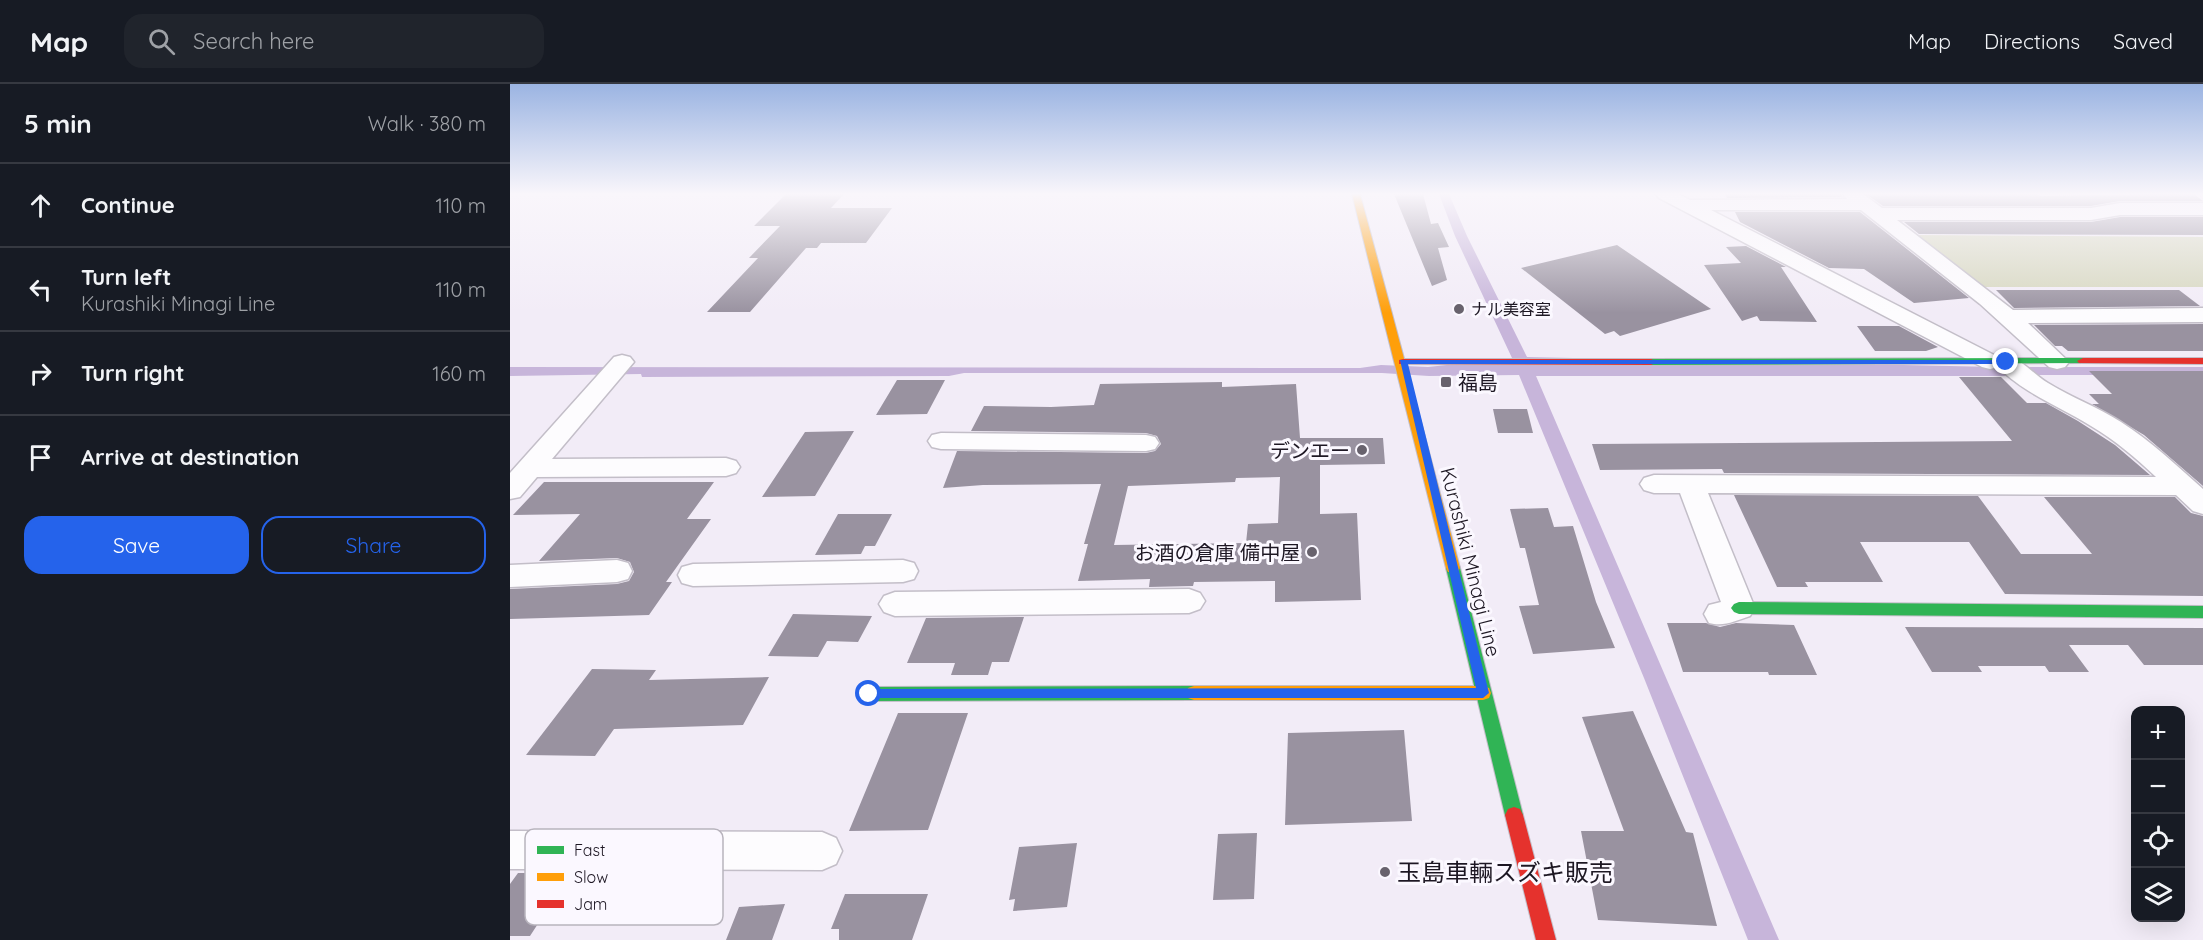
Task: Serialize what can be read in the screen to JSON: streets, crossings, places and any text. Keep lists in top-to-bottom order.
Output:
{
  "streets": {
    "street": ["Kurashiki Minagi Line"]
  },
  "places": {
    "other": [
      "ナル美容室",
      "デンエー",
      "お酒の倉庫 備中屋",
      "玉島車輛スズキ販売"
    ],
    "transit": ["福島"]
  },
  "legend": ["Fast", "Slow", "Jam"],
  "page": {
    "header": "Map",
    "search": "Search here",
    "nav": ["Map", "Directions", "Saved"],
    "heading": ["5 min", "Walk · 380 m"],
    "list": [
      ["Continue", "110 m"],
      ["Turn left", "Kurashiki Minagi Line", "110 m"],
      ["Turn right", "160 m"],
      "Arrive at destination"
    ],
    "buttons": ["Save", "Share"],
    "map_buttons": ["+", "−"]
  }
}
